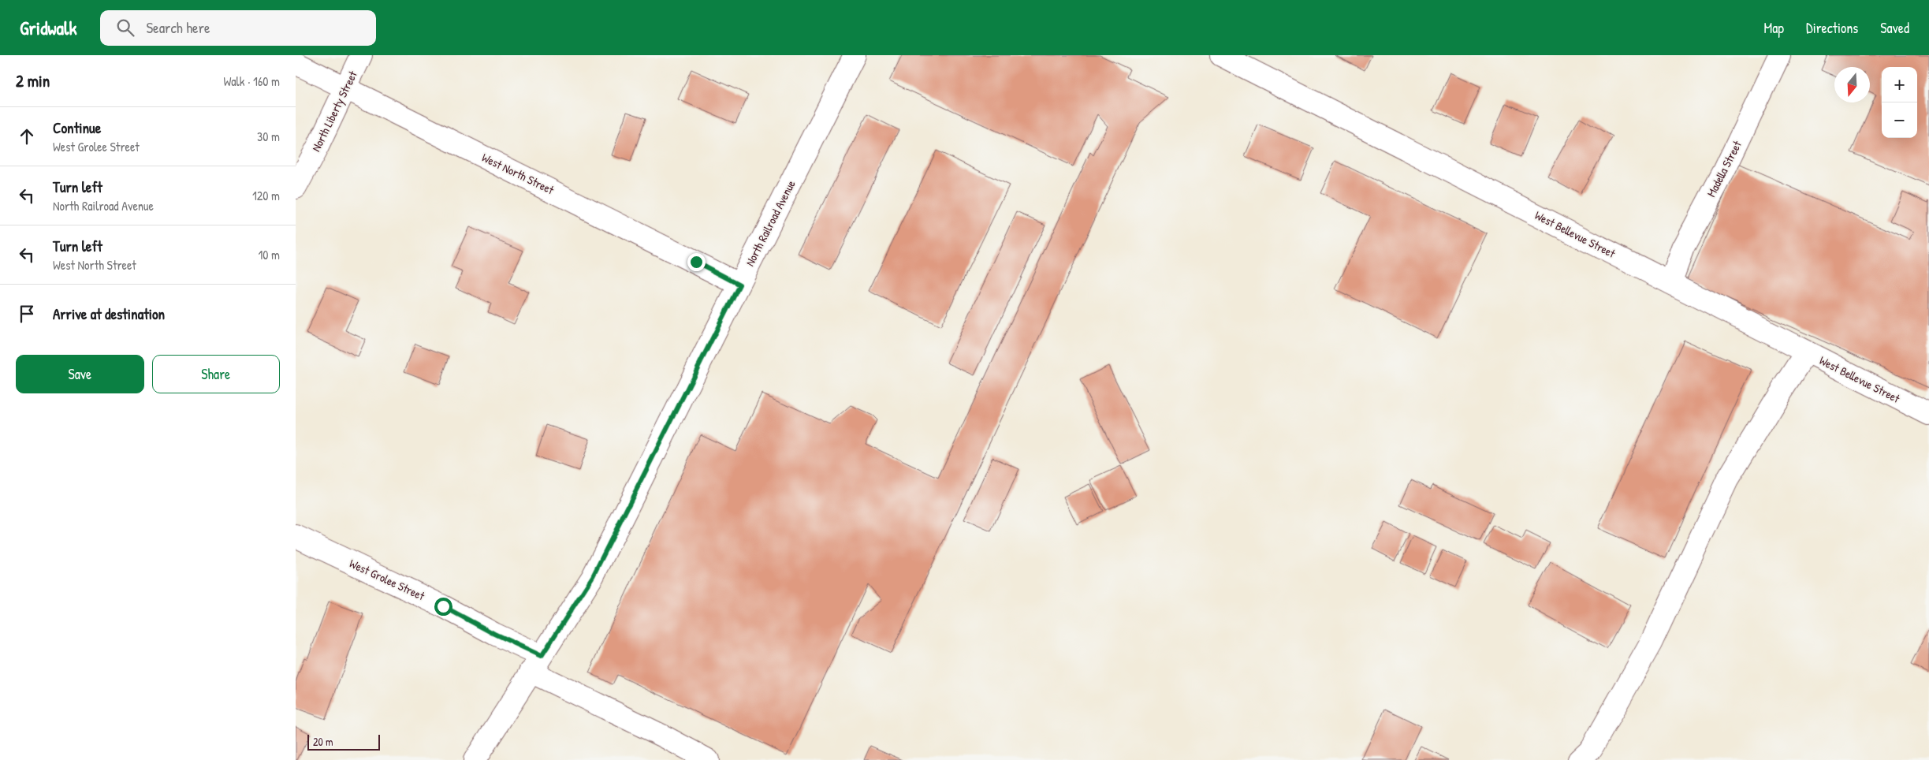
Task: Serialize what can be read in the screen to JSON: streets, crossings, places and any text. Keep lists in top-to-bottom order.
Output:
{
  "streets": {
    "street": [
      "North Liberty Street",
      "Madella Street",
      "West North Street",
      "North Railroad Avenue",
      "West Bellevue Street",
      "West Grolee Street"
    ]
  },
  "crossings": [
    ["North Liberty Street", "West North Street"],
    ["Madella Street", "West Bellevue Street"],
    ["West North Street", "North Railroad Avenue"],
    ["North Railroad Avenue", "West Grolee Street"]
  ],
  "scale_bar": "20 m",
  "north": "bottom",
  "page": {
    "header": "Gridwalk",
    "search": "Search here",
    "nav": ["Map", "Directions", "Saved"],
    "heading": ["2 min", "Walk · 160 m"],
    "map_buttons": ["+", "−"],
    "list": [
      ["Continue", "West Grolee Street", "30 m"],
      ["Turn left", "North Railroad Avenue", "120 m"],
      ["Turn left", "West North Street", "10 m"],
      "Arrive at destination"
    ],
    "buttons": ["Save", "Share"],
    "scale": "20 m"
  }
}
